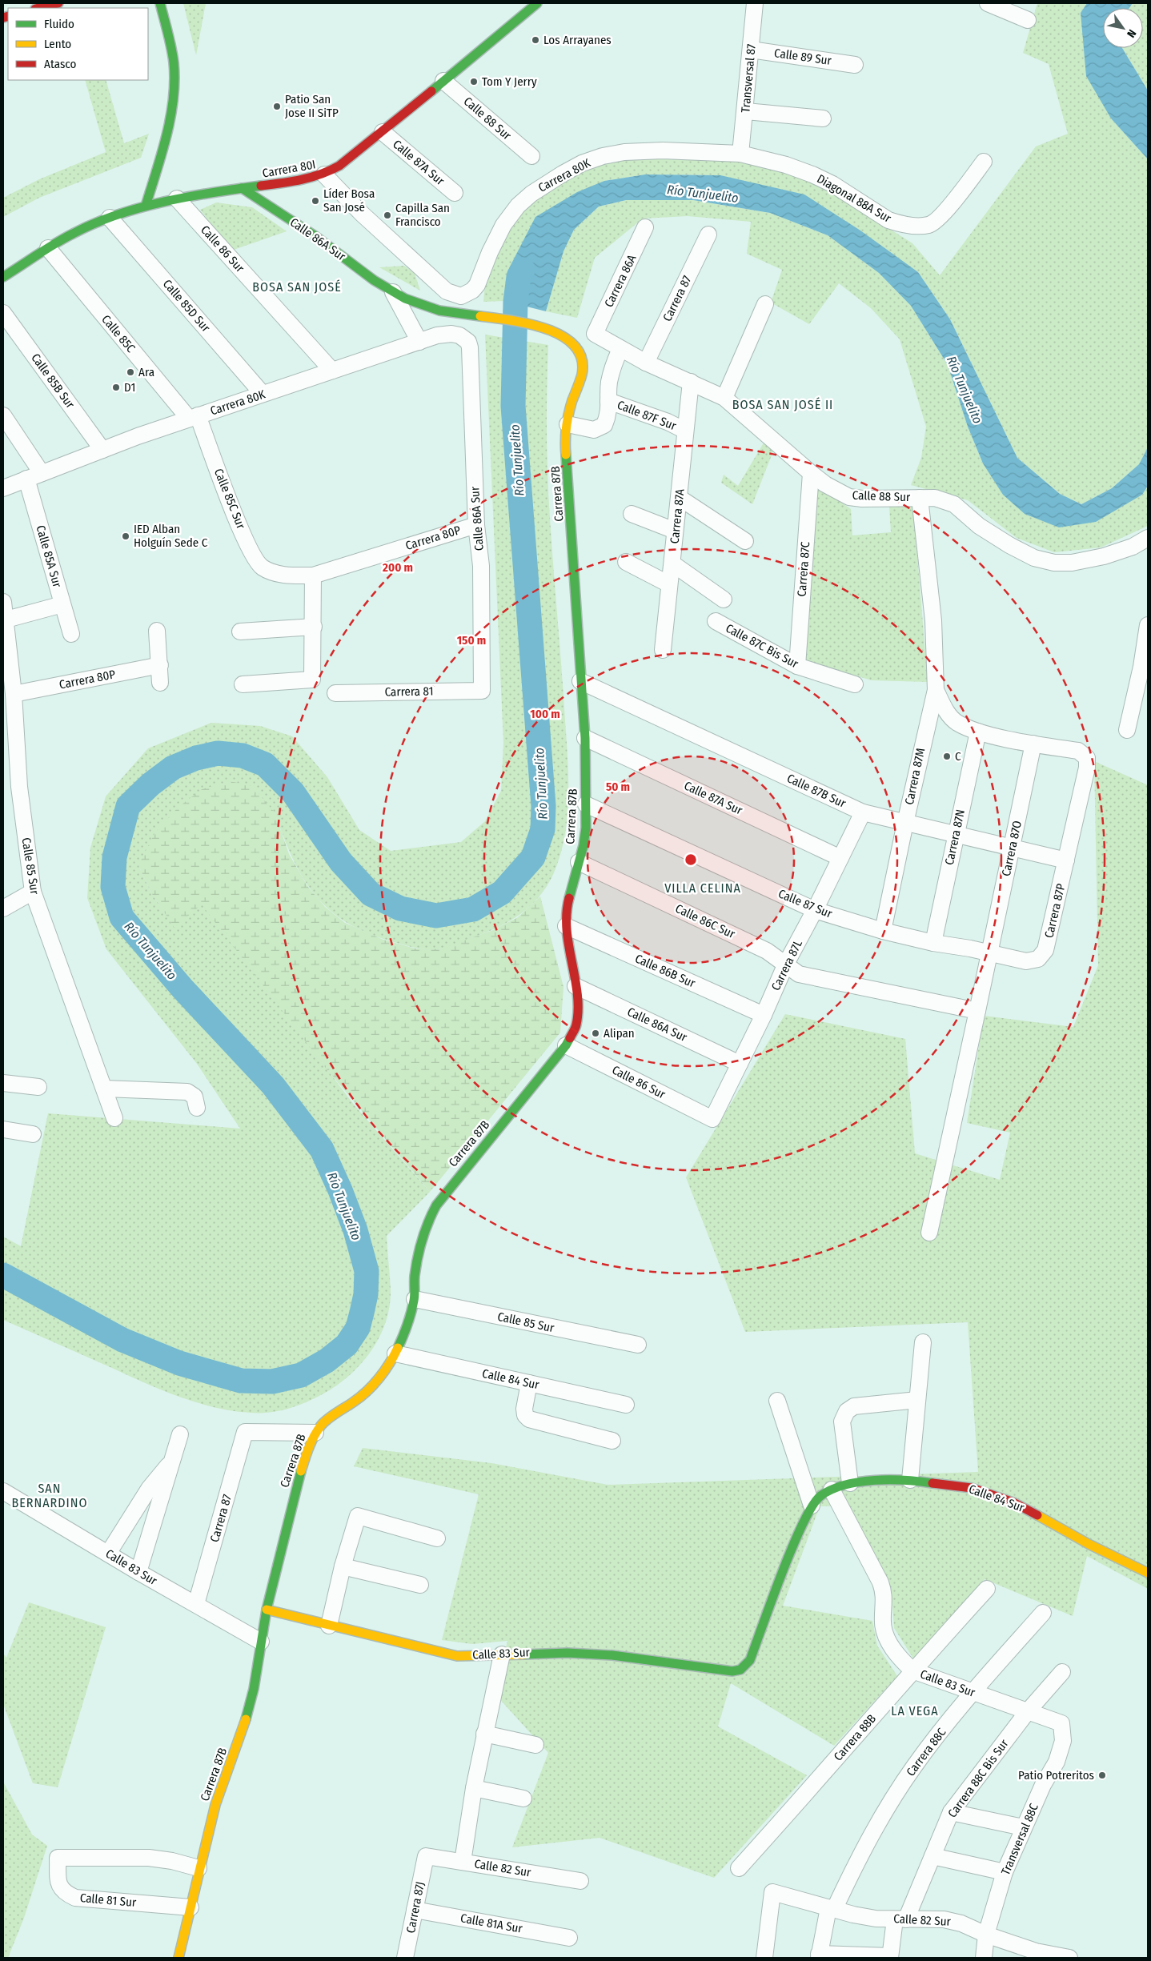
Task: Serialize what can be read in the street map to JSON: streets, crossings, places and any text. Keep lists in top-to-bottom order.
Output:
{
  "streets": {
    "street": [
      "Calle 89 Sur",
      "Transversal 87",
      "Calle 88 Sur",
      "Calle 87A Sur",
      "Carrera 80I",
      "Carrera 80K",
      "Diagonal 88A Sur",
      "Calle 86A Sur",
      "Calle 86 Sur",
      "Carrera 86A",
      "Carrera 87",
      "Calle 85D Sur",
      "Calle 85C",
      "Calle 85B Sur",
      "Calle 87F Sur",
      "Carrera 87B",
      "Calle 85C Sur",
      "Carrera 87A",
      "Carrera 80P",
      "Calle 85A Sur",
      "Carrera 87C",
      "Calle 87C Bis Sur",
      "Carrera 81",
      "Carrera 87M",
      "Calle 87B Sur",
      "Carrera 87N",
      "Carrera 87O",
      "Calle 85 Sur",
      "Calle 87 Sur",
      "Carrera 87P",
      "Calle 86C Sur",
      "Carrera 87L",
      "Calle 86B Sur",
      "Calle 84 Sur",
      "Calle 83 Sur",
      "Carrera 88B",
      "Carrera 88C",
      "Carrera 88C Bis Sur",
      "Transversal 88C",
      "Calle 82 Sur",
      "Calle 81 Sur",
      "Carrera 87J",
      "Calle 81A Sur"
    ]
  },
  "crossings": [
    ["Calle 89 Sur", "Transversal 87"],
    ["Transversal 87", "Carrera 80K"],
    ["Transversal 87", "Diagonal 88A Sur"],
    ["Calle 88 Sur", "Carrera 80I"],
    ["Calle 88 Sur", "Carrera 86A"],
    ["Calle 88 Sur", "Carrera 87"],
    ["Calle 88 Sur", "Carrera 87A"],
    ["Calle 88 Sur", "Carrera 87C"],
    ["Calle 88 Sur", "Carrera 87M"],
    ["Calle 87A Sur", "Carrera 80I"],
    ["Calle 87A Sur", "Carrera 87B"],
    ["Calle 87A Sur", "Carrera 87L"],
    ["Carrera 80I", "Carrera 80K"],
    ["Carrera 80I", "Calle 86A Sur"],
    ["Carrera 80I", "Calle 86 Sur"],
    ["Carrera 80I", "Calle 85D Sur"],
    ["Carrera 80I", "Calle 85C"],
    ["Carrera 80K", "Diagonal 88A Sur"],
    ["Carrera 80K", "Calle 86A Sur"],
    ["Carrera 80K", "Calle 86 Sur"],
    ["Carrera 80K", "Calle 85D Sur"],
    ["Carrera 80K", "Calle 85C"],
    ["Carrera 80K", "Calle 85B Sur"],
    ["Carrera 80K", "Calle 85C Sur"],
    ["Carrera 80K", "Calle 85A Sur"],
    ["Calle 86A Sur", "Carrera 87B"],
    ["Calle 86A Sur", "Carrera 80P"],
    ["Calle 86A Sur", "Carrera 81"],
    ["Calle 86A Sur", "Carrera 87L"],
    ["Calle 86 Sur", "Carrera 87B"],
    ["Calle 86 Sur", "Carrera 87L"],
    ["Carrera 87", "Carrera 87B"],
    ["Carrera 87", "Calle 83 Sur"],
    ["Calle 85C", "Calle 85C Sur"],
    ["Calle 87F Sur", "Carrera 87A"],
    ["Carrera 87B", "Calle 87B Sur"],
    ["Carrera 87B", "Calle 85 Sur"],
    ["Carrera 87B", "Calle 87 Sur"],
    ["Carrera 87B", "Calle 86C Sur"],
    ["Carrera 87B", "Calle 86B Sur"],
    ["Carrera 87B", "Calle 84 Sur"],
    ["Carrera 87B", "Calle 83 Sur"],
    ["Carrera 87B", "Calle 81 Sur"],
    ["Calle 85C Sur", "Carrera 80P"],
    ["Carrera 80P", "Calle 85 Sur"],
    ["Carrera 87C", "Calle 87C Bis Sur"],
    ["Carrera 87M", "Calle 87B Sur"],
    ["Carrera 87M", "Calle 87 Sur"],
    ["Calle 87B Sur", "Carrera 87N"],
    ["Calle 87B Sur", "Carrera 87O"],
    ["Calle 87B Sur", "Carrera 87P"],
    ["Calle 87B Sur", "Carrera 87L"],
    ["Carrera 87N", "Calle 87 Sur"],
    ["Carrera 87O", "Calle 87 Sur"],
    ["Carrera 87O", "Carrera 87P"],
    ["Carrera 87O", "Calle 86C Sur"],
    ["Calle 87 Sur", "Carrera 87P"],
    ["Calle 87 Sur", "Carrera 87L"],
    ["Calle 86C Sur", "Carrera 87L"],
    ["Carrera 87L", "Calle 86B Sur"],
    ["Calle 84 Sur", "Calle 83 Sur"],
    ["Calle 83 Sur", "Carrera 88B"],
    ["Calle 83 Sur", "Carrera 88C"],
    ["Calle 83 Sur", "Carrera 88C Bis Sur"],
    ["Calle 83 Sur", "Transversal 88C"],
    ["Carrera 88C", "Calle 82 Sur"],
    ["Carrera 88C Bis Sur", "Calle 82 Sur"],
    ["Transversal 88C", "Calle 82 Sur"],
    ["Calle 82 Sur", "Carrera 87J"],
    ["Carrera 87J", "Calle 81A Sur"]
  ],
  "districts": [
    "BOSA SAN JOSÉ",
    "BOSA SAN JOSÉ II",
    "VILLA CELINA",
    "SAN BERNARDINO",
    "LA VEGA"
  ],
  "water": ["Río Tunjuelito"],
  "places": [
    "Los Arrayanes",
    "Tom Y Jerry",
    "Patio San Jose II SiTP",
    "Líder Bosa San José",
    "Capilla San Francisco",
    "Ara",
    "D1",
    "IED Alban Holguín Sede C",
    "C",
    "Alipan",
    "Patio Potreritos"
  ],
  "legend": ["Fluido", "Lento", "Atasco"],
  "north": "bottom right",
  "rings": [
    "200 m",
    "150 m",
    "100 m",
    "50 m"
  ]
}
